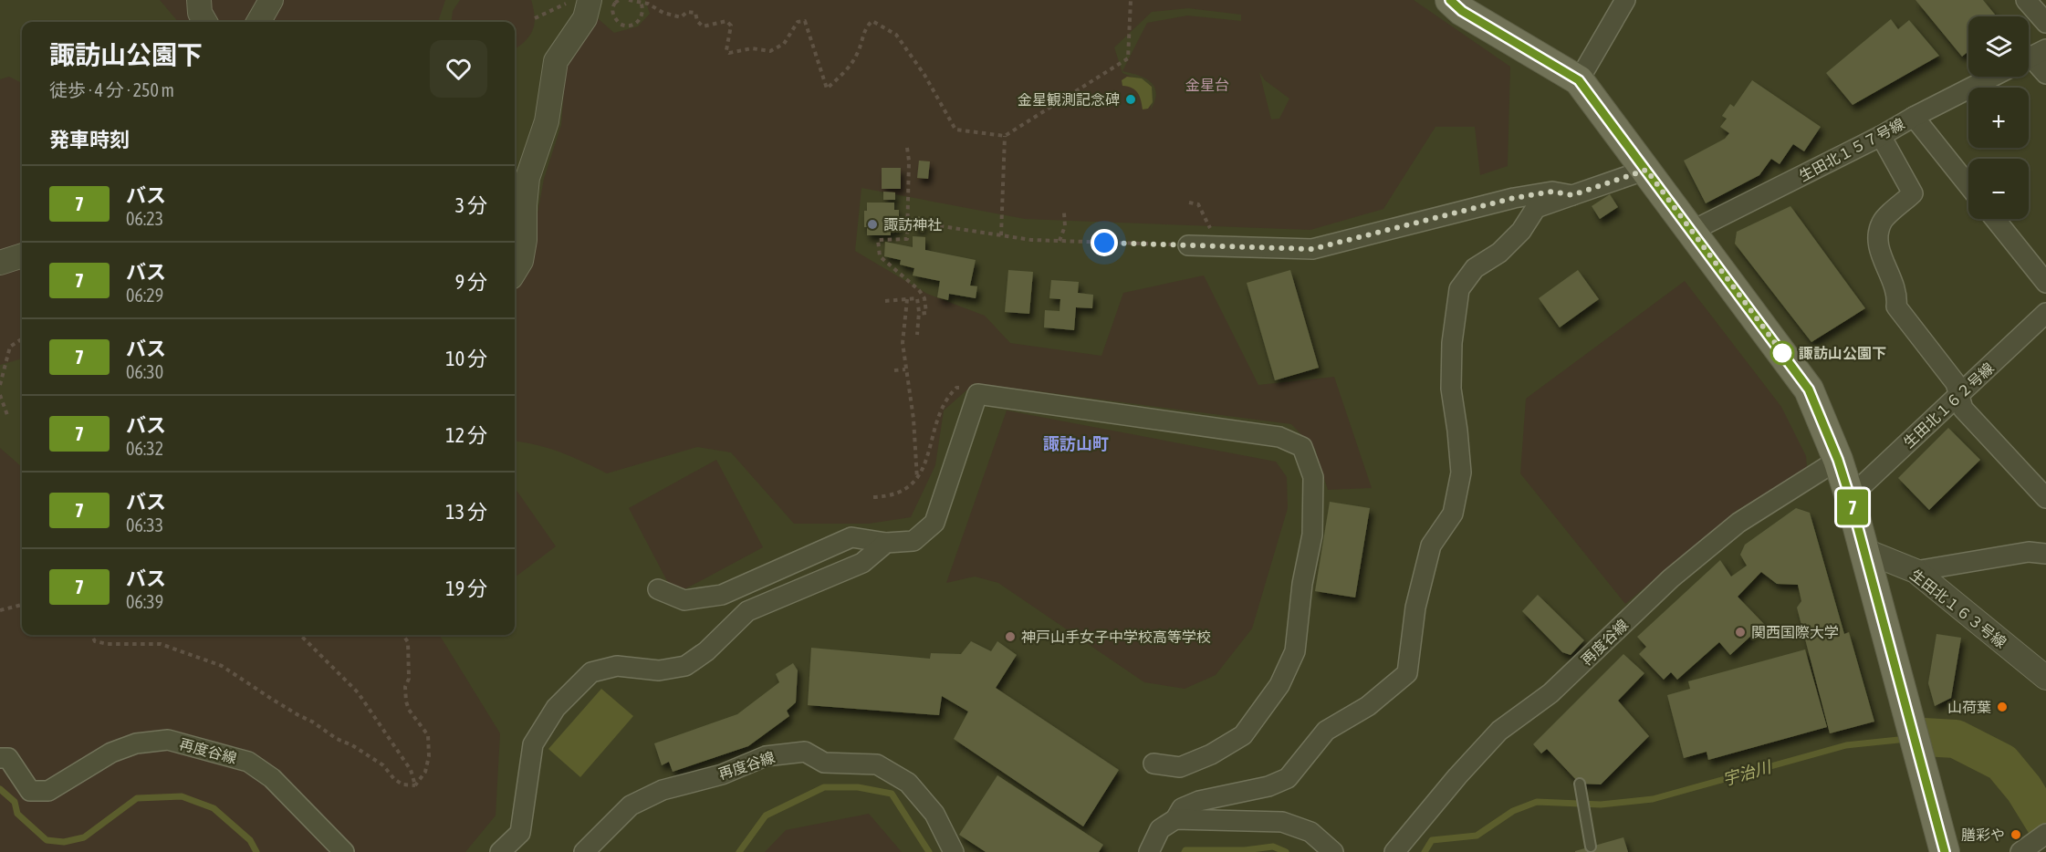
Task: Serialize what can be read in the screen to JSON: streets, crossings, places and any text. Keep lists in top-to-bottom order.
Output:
{
  "streets": {
    "street": [
      "生田北１５７号線",
      "生田北１６２号線",
      "生田北１６３号線",
      "再度谷線"
    ]
  },
  "districts": ["諏訪山町"],
  "water": ["宇治川"],
  "parks": ["金星台"],
  "places": [
    "金星観測記念碑",
    "諏訪神社",
    "諏訪山公園下",
    "関西国際大学",
    "神戸山手女子中学校高等学校",
    "山荷葉",
    "膳彩や"
  ],
  "lines": ["bus line 7"],
  "page": {
    "on_map": "7",
    "map_buttons": ["+", "−"],
    "heading": [
      ["諏訪山公園下", "徒歩 · 4 分 · 250 m"],
      "発車時刻"
    ],
    "list": [
      {
        "mark": "7",
        "name": "バス",
        "note": "06:23",
        "value": "3 分"
      },
      {
        "mark": "7",
        "name": "バス",
        "note": "06:29",
        "value": "9 分"
      },
      {
        "mark": "7",
        "name": "バス",
        "note": "06:30",
        "value": "10 分"
      },
      {
        "mark": "7",
        "name": "バス",
        "note": "06:32",
        "value": "12 分"
      },
      {
        "mark": "7",
        "name": "バス",
        "note": "06:33",
        "value": "13 分"
      },
      {
        "mark": "7",
        "name": "バス",
        "note": "06:39",
        "value": "19 分"
      }
    ]
  }
}
